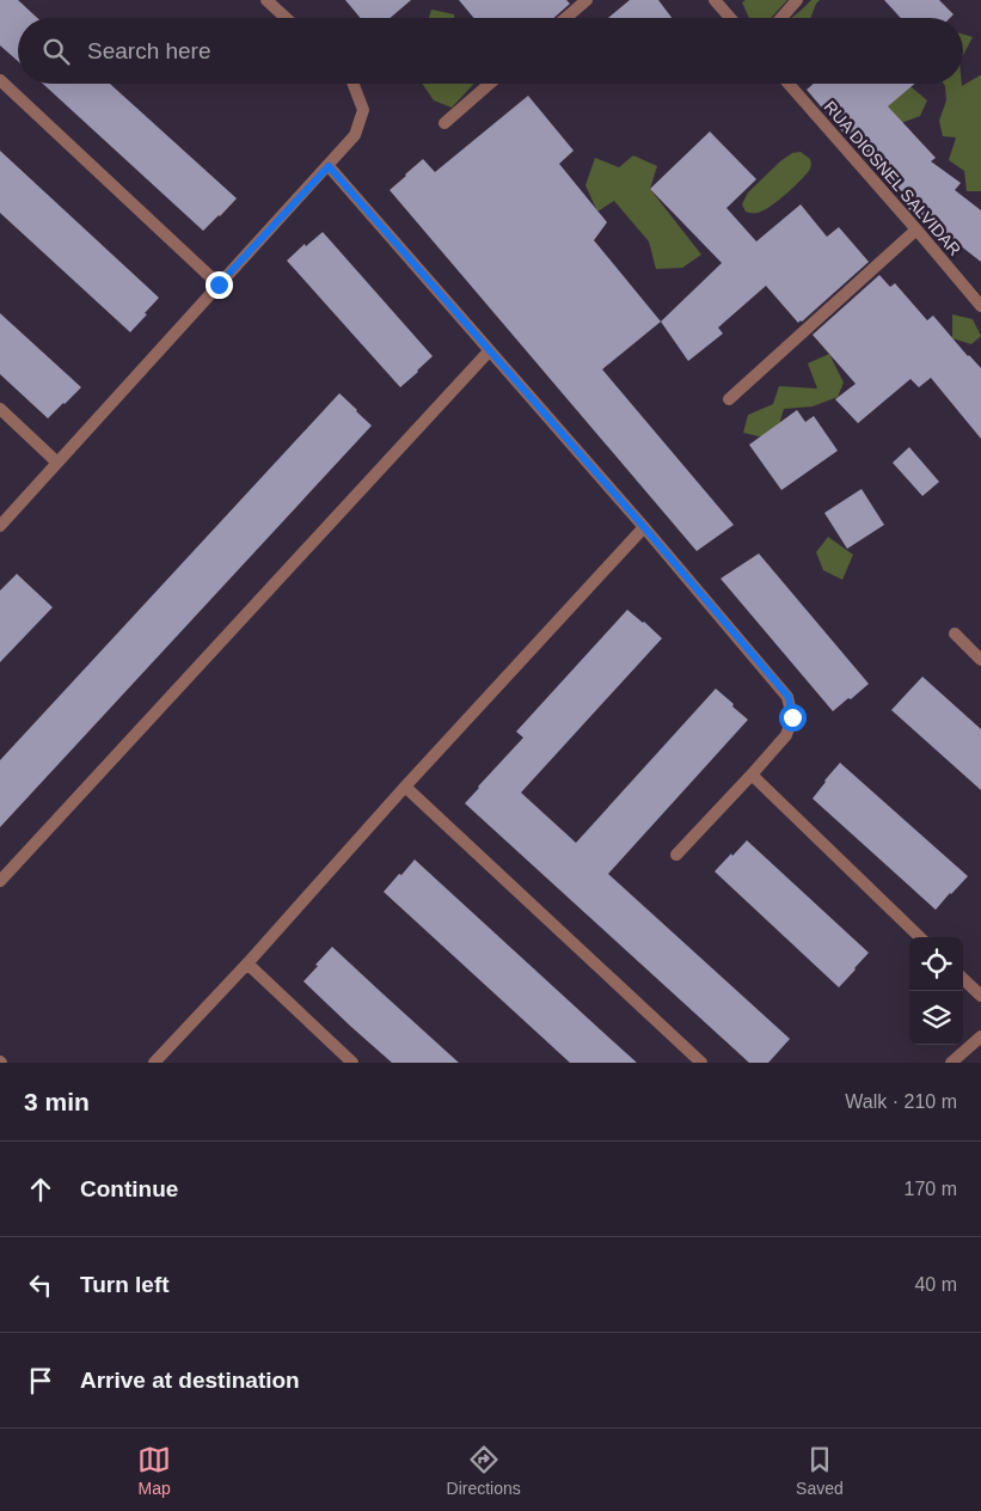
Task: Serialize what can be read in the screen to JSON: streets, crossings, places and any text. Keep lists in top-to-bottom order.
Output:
{
  "streets": {
    "street": ["RUA DIOSNEL SALVIDAR"]
  },
  "page": {
    "search": "Search here",
    "heading": ["3 min", "Walk · 210 m"],
    "list": [
      ["Continue", "170 m"],
      ["Turn left", "40 m"],
      "Arrive at destination"
    ],
    "nav": ["Map", "Directions", "Saved"]
  }
}
